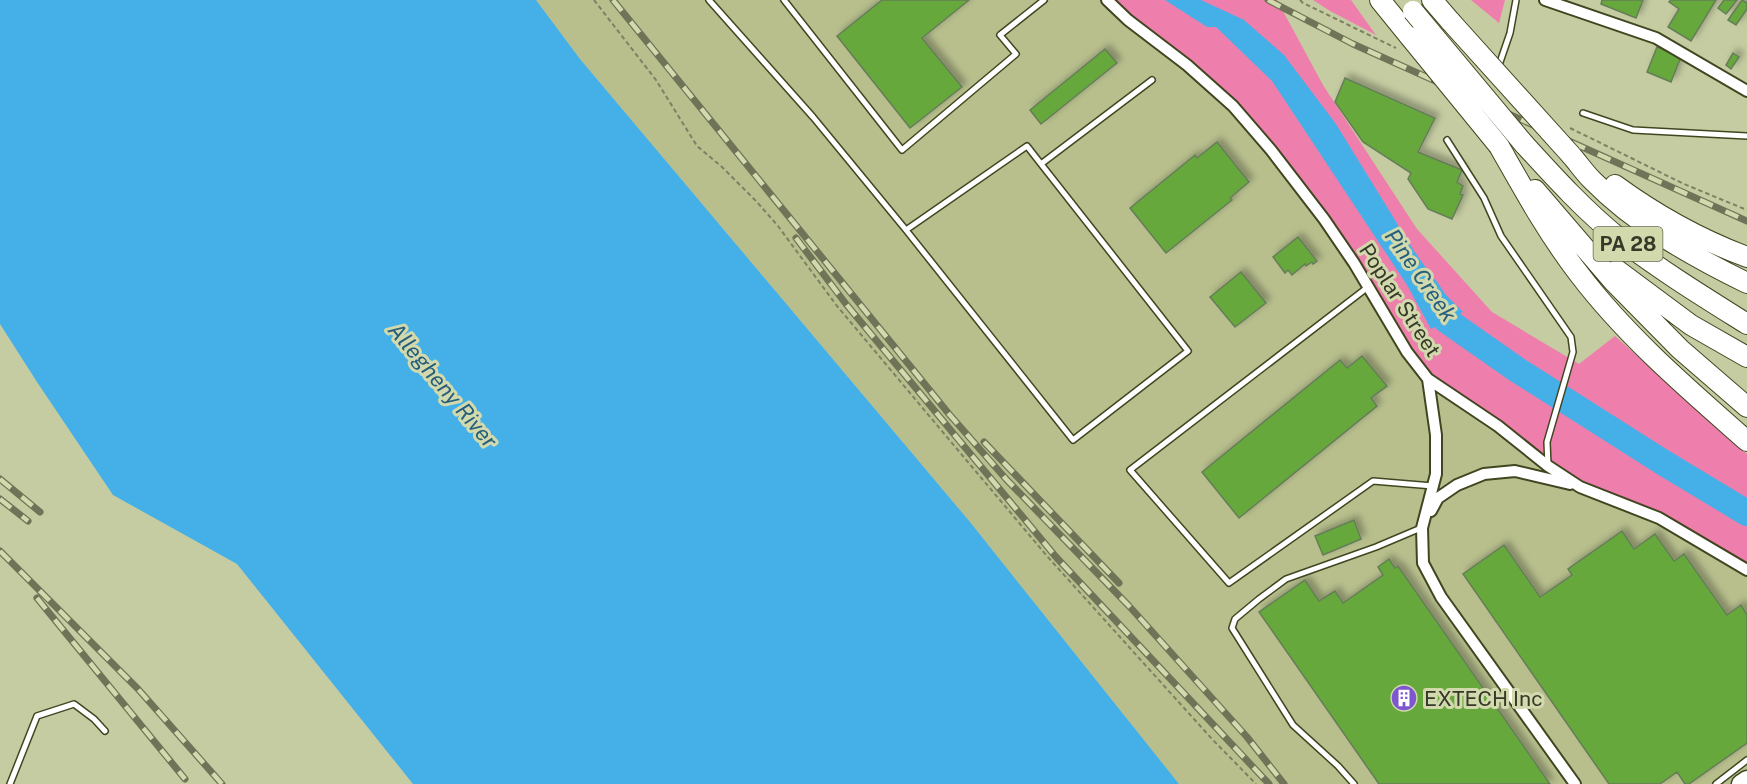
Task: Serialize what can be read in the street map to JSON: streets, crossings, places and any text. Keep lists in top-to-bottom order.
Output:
{
  "streets": {
    "highway": ["PA 28"],
    "street": ["Poplar Street"]
  },
  "water": ["Pine Creek", "Allegheny River"],
  "places": {
    "building": ["EXTECH Inc"]
  }
}
